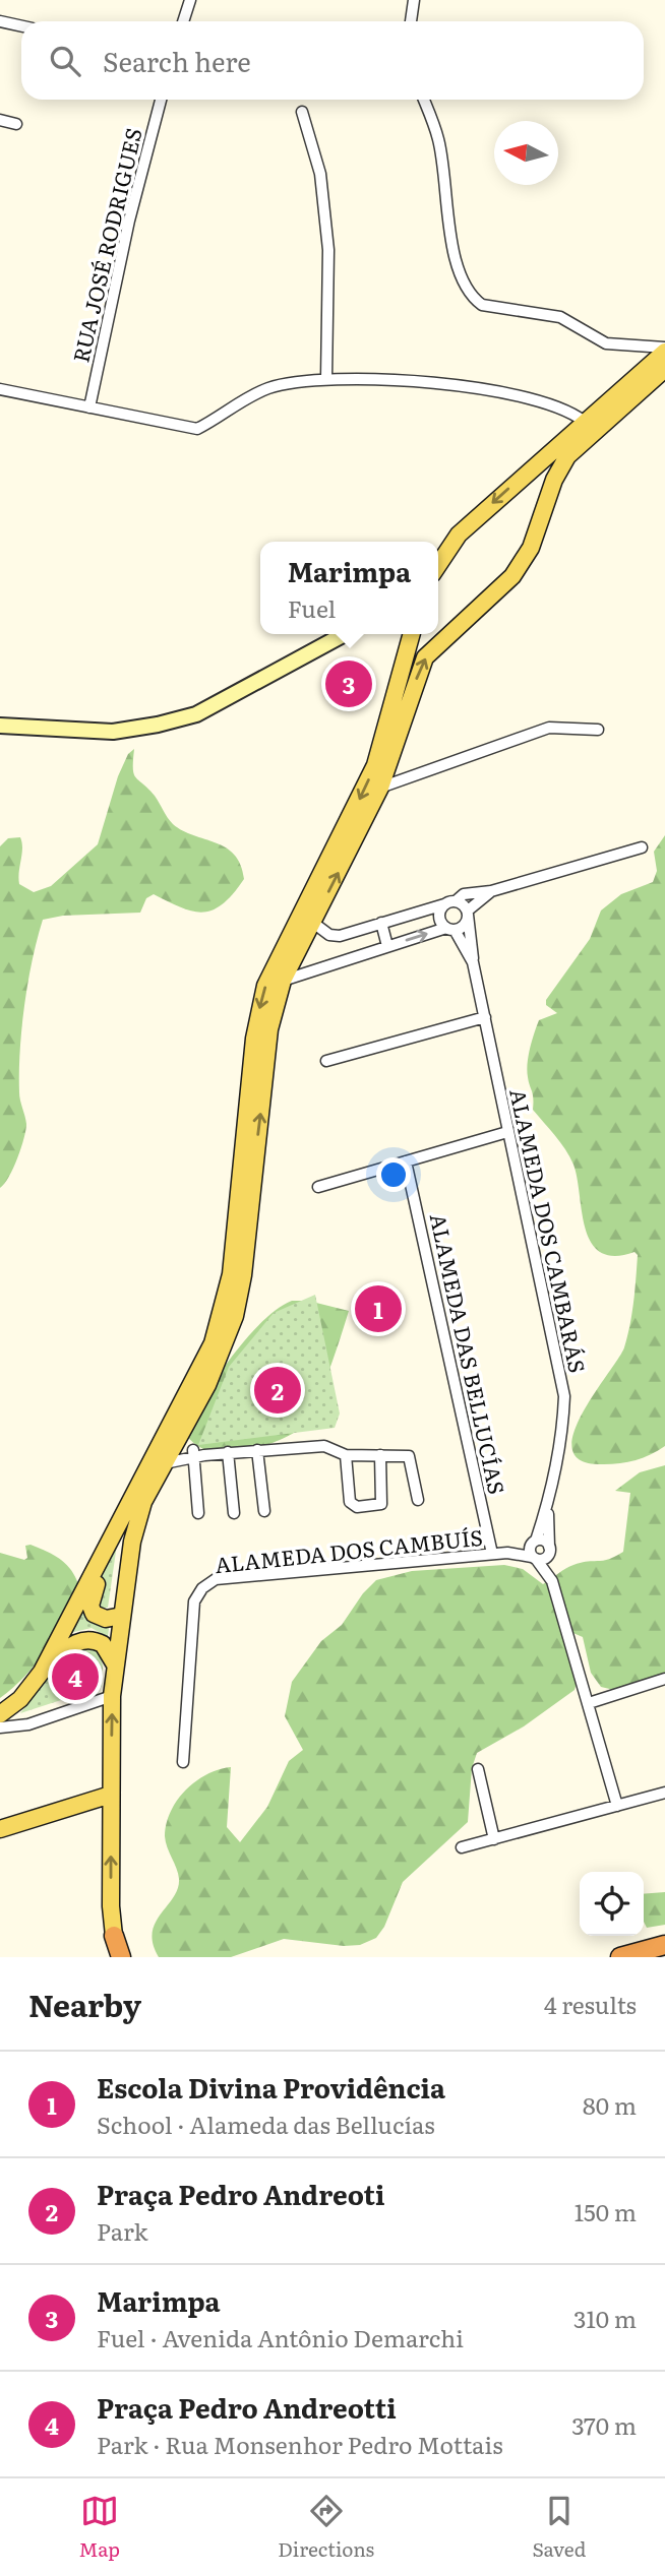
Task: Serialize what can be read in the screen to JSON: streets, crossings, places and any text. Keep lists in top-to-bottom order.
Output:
{
  "streets": {
    "street": [
      "RUA JOSÉ RODRIGUES",
      "ALAMEDA DOS CAMBARÁS",
      "ALAMEDA DAS BELLUCÍAS",
      "ALAMEDA DOS CAMBUÍS"
    ]
  },
  "crossings": [
    ["ALAMEDA DOS CAMBARÁS", "ALAMEDA DOS CAMBUÍS"],
    ["ALAMEDA DAS BELLUCÍAS", "ALAMEDA DOS CAMBUÍS"]
  ],
  "north": "left",
  "page": {
    "search": "Search here",
    "popup": ["Marimpa", "Fuel"],
    "pins": [
      "3",
      "1",
      "2",
      "4"
    ],
    "heading": ["Nearby", "4 results"],
    "list": [
      {
        "mark": "1",
        "name": "Escola Divina Providência",
        "note": "School · Alameda das Bellucías",
        "value": "80 m"
      },
      {
        "mark": "2",
        "name": "Praça Pedro Andreoti",
        "note": "Park",
        "value": "150 m"
      },
      {
        "mark": "3",
        "name": "Marimpa",
        "note": "Fuel · Avenida Antônio Demarchi",
        "value": "310 m"
      },
      {
        "mark": "4",
        "name": "Praça Pedro Andreotti",
        "note": "Park · Rua Monsenhor Pedro Mottais",
        "value": "370 m"
      }
    ],
    "nav": ["Map", "Directions", "Saved"]
  }
}
